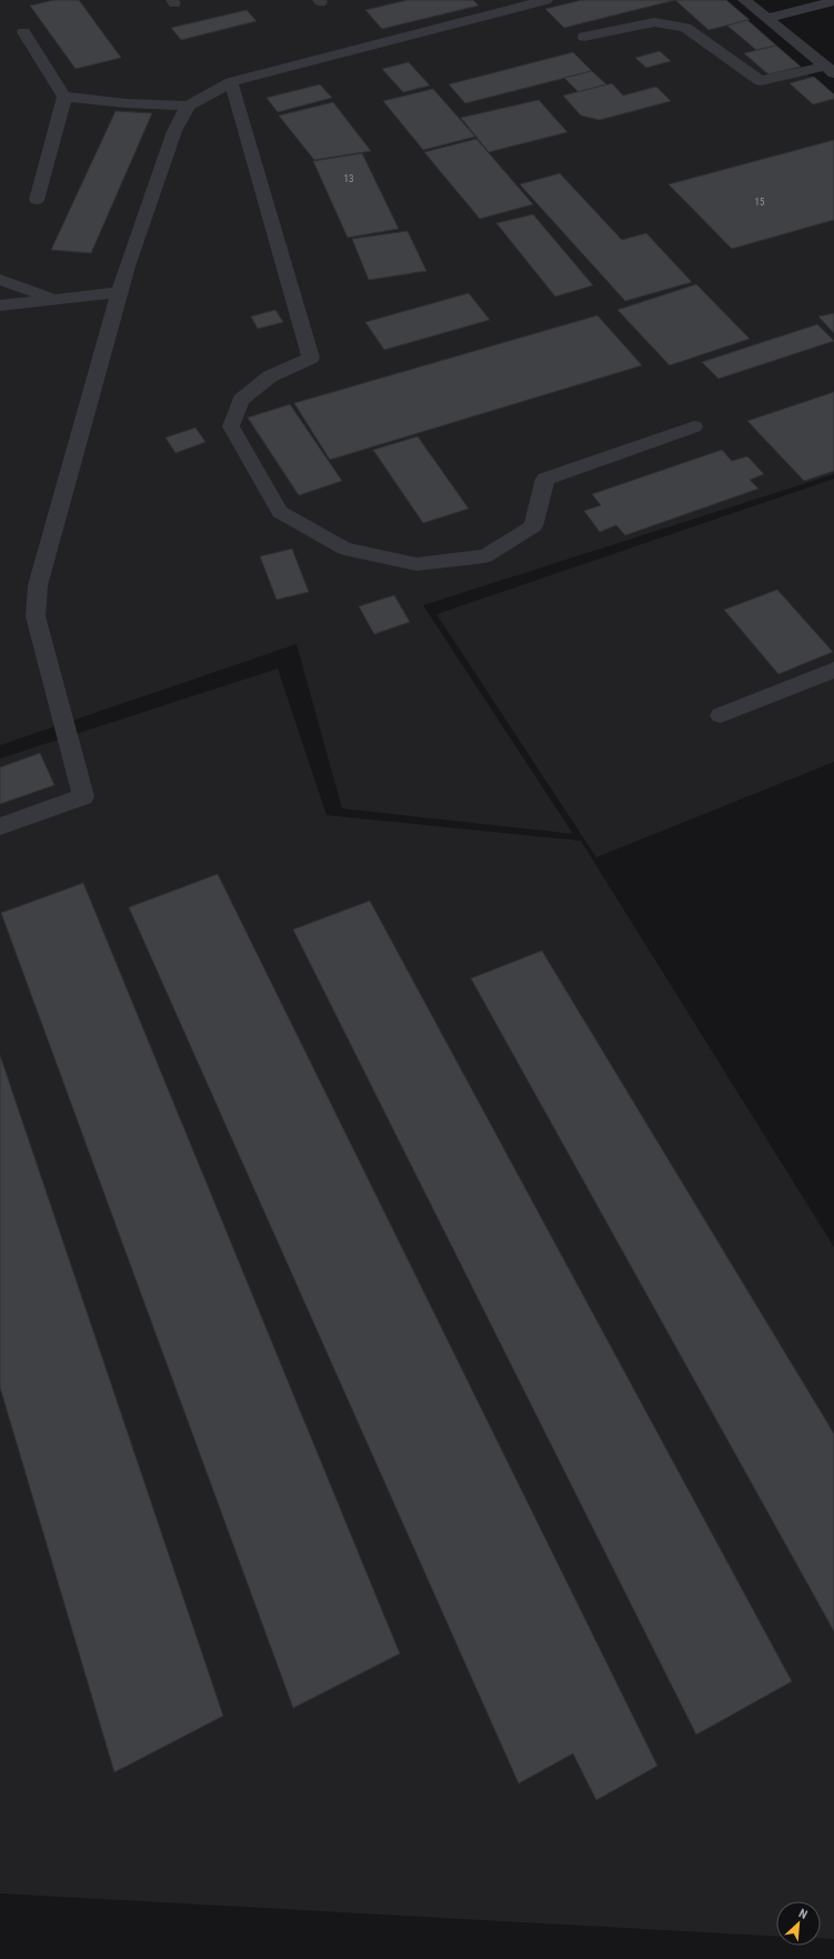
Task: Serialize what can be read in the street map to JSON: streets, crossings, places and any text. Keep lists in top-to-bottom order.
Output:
{
  "house_numbers": ["13", "15"],
  "north": "top right"
}
